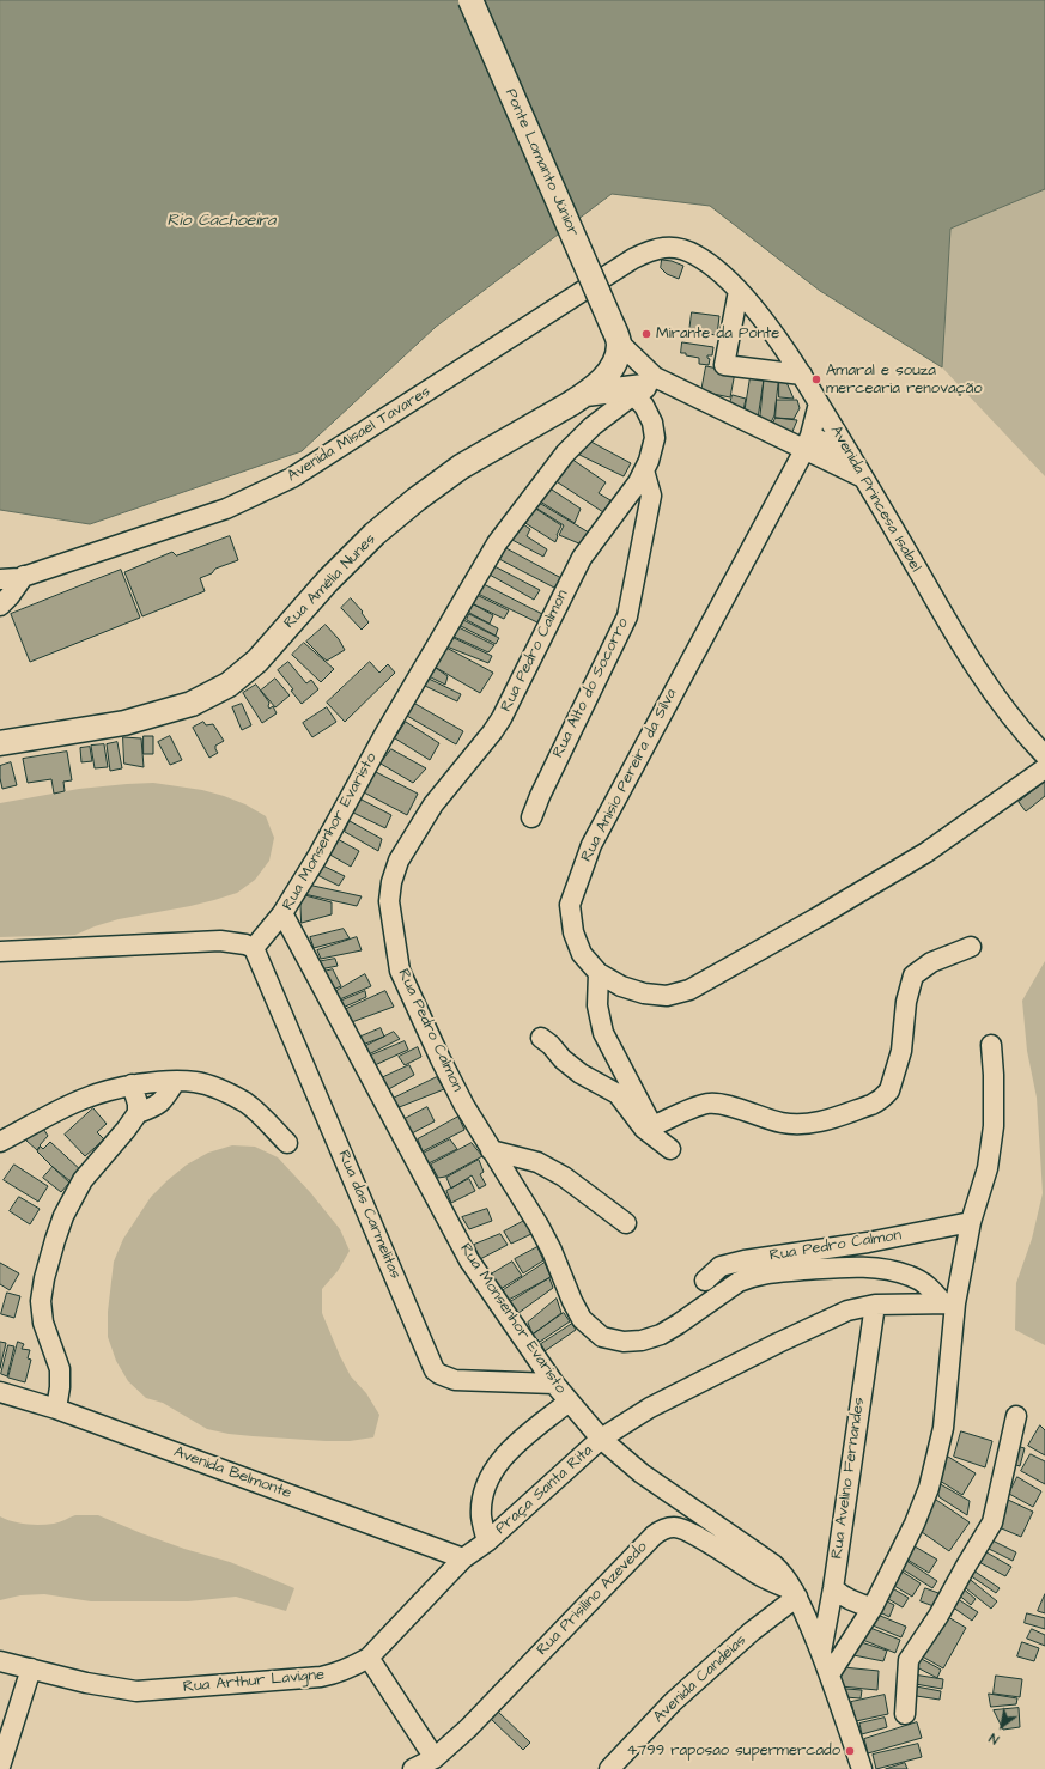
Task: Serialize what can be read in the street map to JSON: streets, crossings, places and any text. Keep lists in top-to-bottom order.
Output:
{
  "streets": {
    "main road": ["Ponte Lomanto Júnior", "Rua Amélia Nunes"],
    "street": [
      "Avenida Misael Tavares",
      "Avenida Princesa Isabel",
      "Rua Pedro Calmon",
      "Rua Alto do Socorro",
      "Rua Anisio Pereira da Silva",
      "Rua Monsenhor Evaristo",
      "Rua das Carmelitas",
      "Avenida Belmonte",
      "Rua Avelino Fernandes",
      "Praça Santa Rita",
      "Rua Prisilino Azevedo",
      "Avenida Candeias",
      "Rua Arthur Lavigne"
    ]
  },
  "crossings": [
    ["Ponte Lomanto Júnior", "Rua Amélia Nunes"],
    ["Avenida Misael Tavares", "Avenida Princesa Isabel"],
    ["Avenida Princesa Isabel", "Rua Anisio Pereira da Silva"],
    ["Rua Pedro Calmon", "Rua Alto do Socorro"],
    ["Rua Pedro Calmon", "Rua Monsenhor Evaristo"],
    ["Rua Monsenhor Evaristo", "Rua das Carmelitas"],
    ["Rua Monsenhor Evaristo", "Rua Avelino Fernandes"],
    ["Rua Monsenhor Evaristo", "Praça Santa Rita"],
    ["Rua Monsenhor Evaristo", "Rua Prisilino Azevedo"],
    ["Rua Monsenhor Evaristo", "Avenida Candeias"],
    ["Avenida Belmonte", "Praça Santa Rita"],
    ["Avenida Belmonte", "Rua Arthur Lavigne"],
    ["Praça Santa Rita", "Rua Arthur Lavigne"],
    ["Rua Prisilino Azevedo", "Avenida Candeias"]
  ],
  "water": ["Rio Cachoeira"],
  "places": ["Mirante da Ponte", "Amaral e souza mercearia renovação", "4799 raposao supermercado"],
  "north": "bottom left"
}
